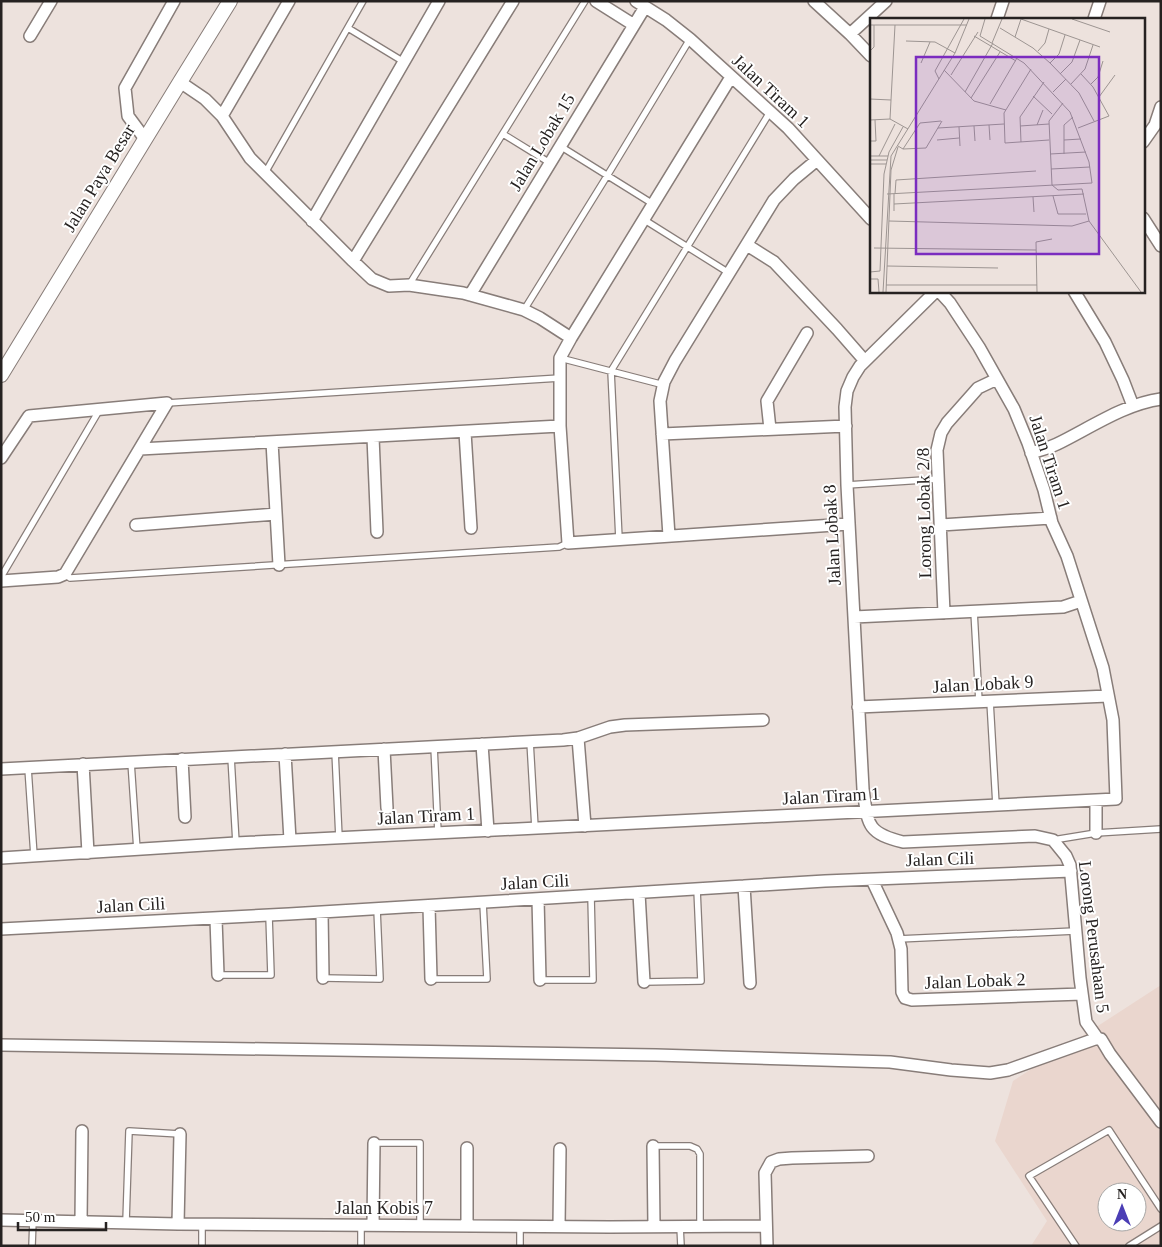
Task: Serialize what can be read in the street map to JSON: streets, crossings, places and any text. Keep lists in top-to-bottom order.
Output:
{
  "streets": {
    "street": [
      "Jalan Tiram 1",
      "Jalan Lobak 15",
      "Jalan Paya Besar",
      "Lorong Lobak 2/8",
      "Jalan Lobak 8",
      "Jalan Lobak 9",
      "Jalan Cili",
      "Lorong Perusahaan 5",
      "Jalan Lobak 2",
      "Jalan Kobis 7"
    ]
  },
  "crossings": [
    ["Jalan Tiram 1", "Jalan Lobak 15"],
    ["Jalan Tiram 1", "Lorong Lobak 2/8"],
    ["Jalan Tiram 1", "Jalan Lobak 8"],
    ["Jalan Tiram 1", "Jalan Lobak 9"],
    ["Jalan Tiram 1", "Lorong Perusahaan 5"],
    ["Jalan Lobak 8", "Jalan Lobak 9"],
    ["Jalan Lobak 8", "Lorong Perusahaan 5"],
    ["Jalan Cili", "Lorong Perusahaan 5"],
    ["Jalan Cili", "Jalan Lobak 2"],
    ["Lorong Perusahaan 5", "Jalan Lobak 2"]
  ],
  "scale_bar": "50 m",
  "north": "top"
}
